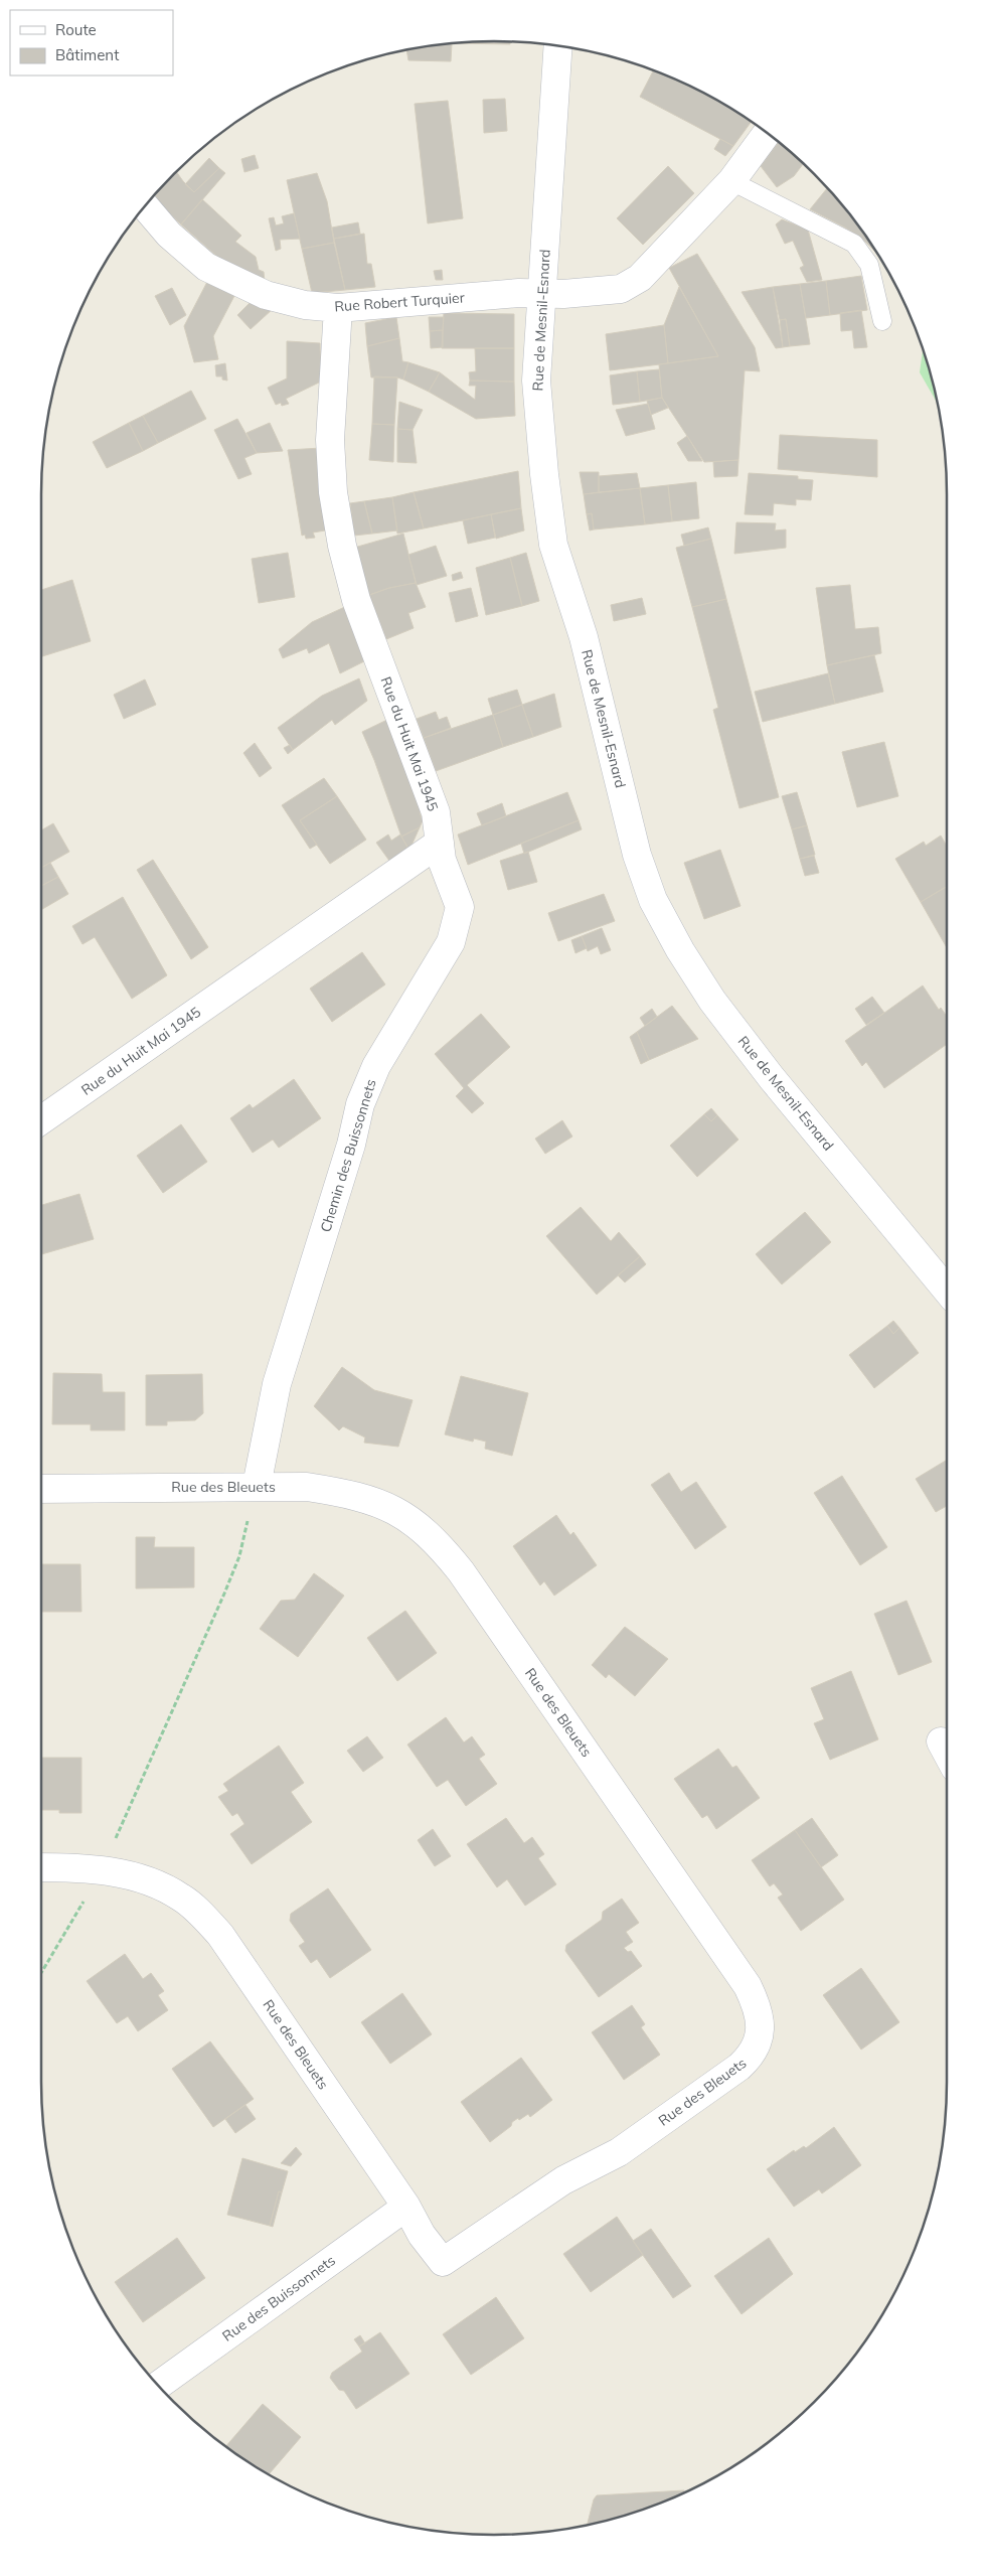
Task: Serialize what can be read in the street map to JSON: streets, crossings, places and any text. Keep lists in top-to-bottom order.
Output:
{
  "streets": {
    "street": [
      "Rue Robert Turquier",
      "Rue de Mesnil-Esnard",
      "Rue du Huit Mai 1945",
      "Chemin des Buissonnets",
      "Rue des Bleuets",
      "Rue des Buissonnets"
    ]
  },
  "crossings": [
    ["Rue Robert Turquier", "Rue de Mesnil-Esnard"],
    ["Rue Robert Turquier", "Rue du Huit Mai 1945"],
    ["Rue du Huit Mai 1945", "Chemin des Buissonnets"],
    ["Chemin des Buissonnets", "Rue des Bleuets"],
    ["Rue des Bleuets", "Rue des Buissonnets"]
  ],
  "legend": ["Route", "Bâtiment"]
}
